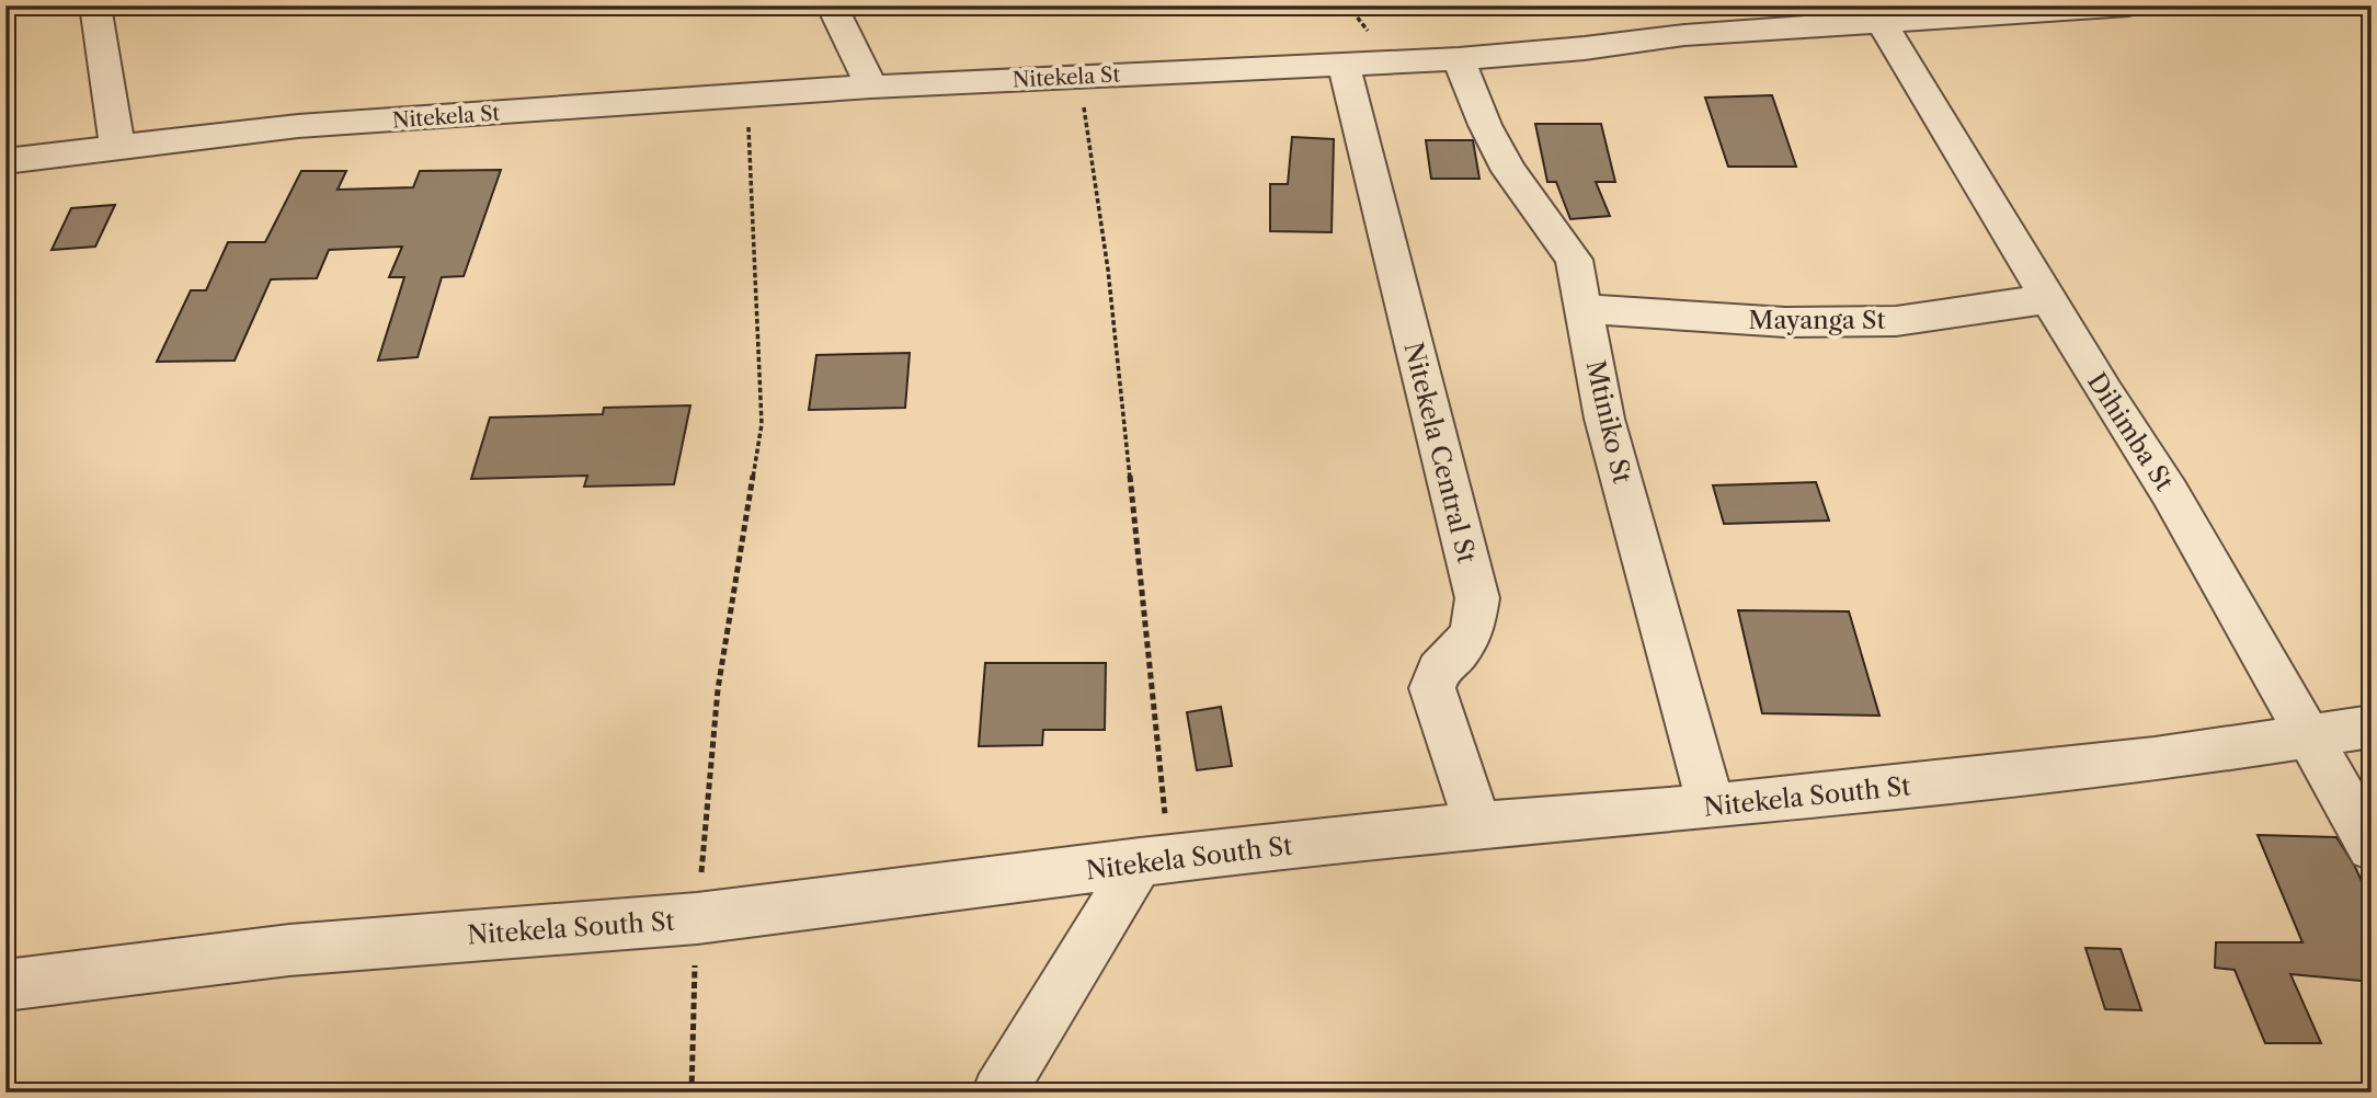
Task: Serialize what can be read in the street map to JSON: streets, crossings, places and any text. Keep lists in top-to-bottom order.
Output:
{
  "streets": {
    "street": [
      "Nitekela St",
      "Mayanga St",
      "Mtiniko St",
      "Dihimba St",
      "Nitekela Central St",
      "Nitekela South St"
    ]
  },
  "crossings": [
    ["Nitekela St", "Mtiniko St"],
    ["Nitekela St", "Dihimba St"],
    ["Nitekela St", "Nitekela Central St"],
    ["Mayanga St", "Mtiniko St"],
    ["Mayanga St", "Dihimba St"],
    ["Mtiniko St", "Nitekela South St"],
    ["Dihimba St", "Nitekela South St"],
    ["Nitekela Central St", "Nitekela South St"]
  ]
}
